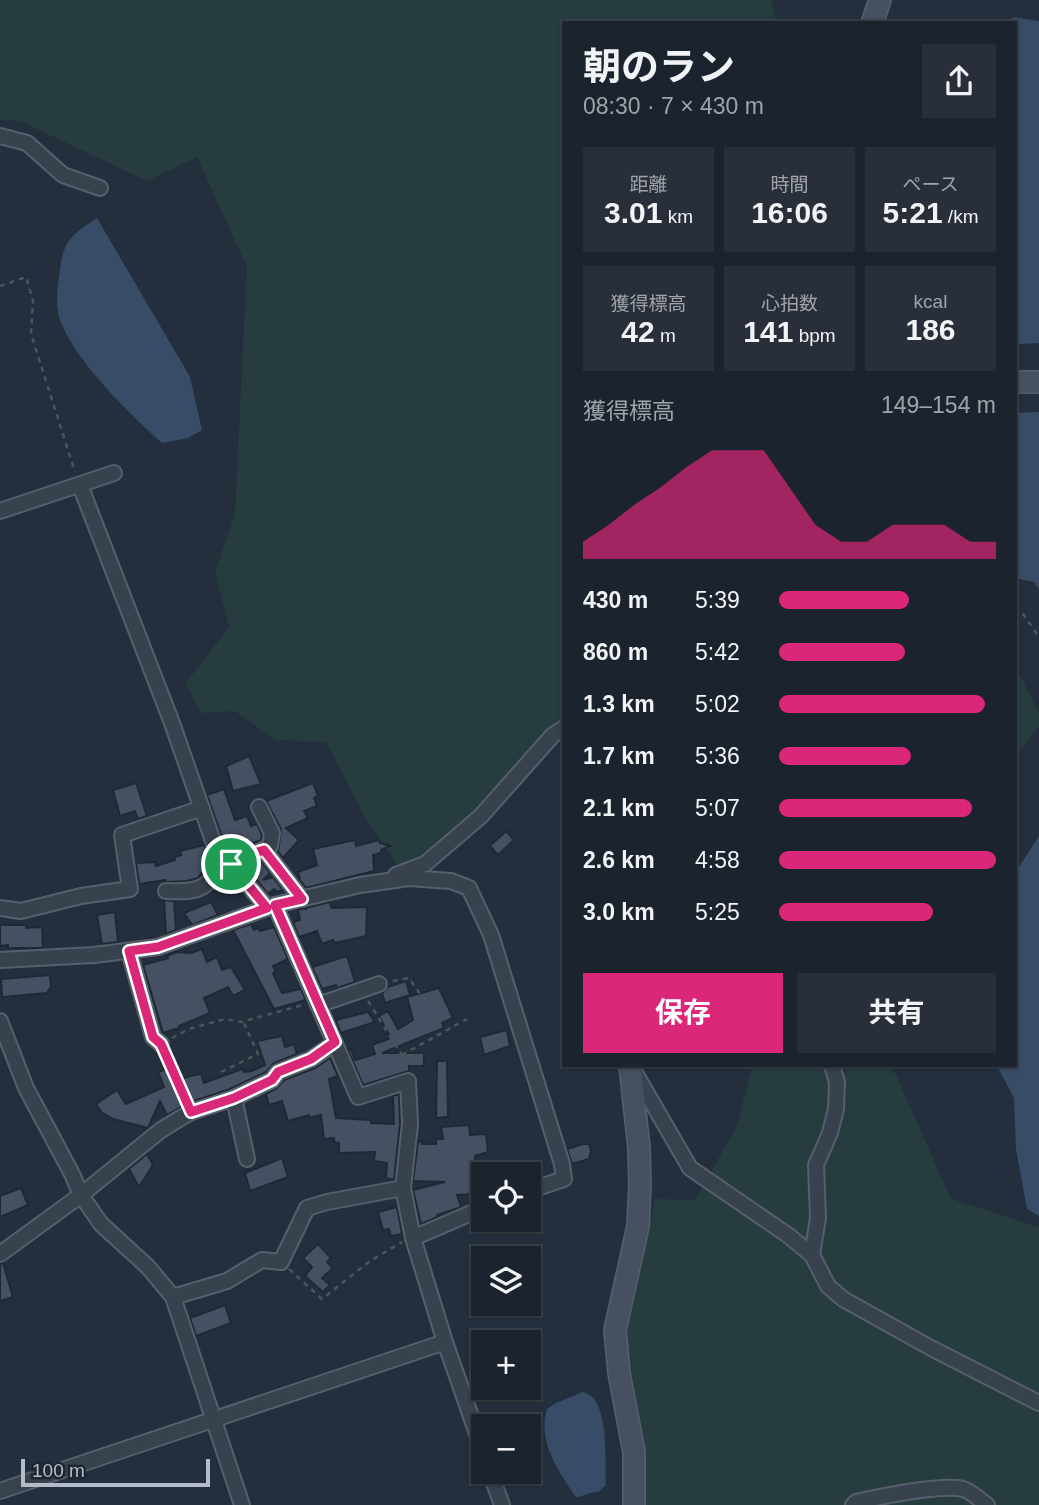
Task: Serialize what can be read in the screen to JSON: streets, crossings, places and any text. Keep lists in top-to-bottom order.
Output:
{
  "scale_bar": "100 m",
  "page": {
    "heading": ["朝のラン", "08:30 · 7 × 430 m"],
    "stats": [
      ["距離", "3.01 km"],
      ["時間", "16:06"],
      ["ペース", "5:21 /km"],
      ["獲得標高", "42 m"],
      ["心拍数", "141 bpm"],
      ["kcal", "186"]
    ],
    "chart": ["獲得標高", "149–154 m"],
    "list": [
      {
        "name": "430 m",
        "note": "5:39"
      },
      {
        "name": "860 m",
        "note": "5:42"
      },
      {
        "name": "1.3 km",
        "note": "5:02"
      },
      {
        "name": "1.7 km",
        "note": "5:36"
      },
      {
        "name": "2.1 km",
        "note": "5:07"
      },
      {
        "name": "2.6 km",
        "note": "4:58"
      },
      {
        "name": "3.0 km",
        "note": "5:25"
      }
    ],
    "buttons": ["保存", "共有"],
    "map_buttons": ["+", "−"],
    "scale": "100 m"
  }
}
